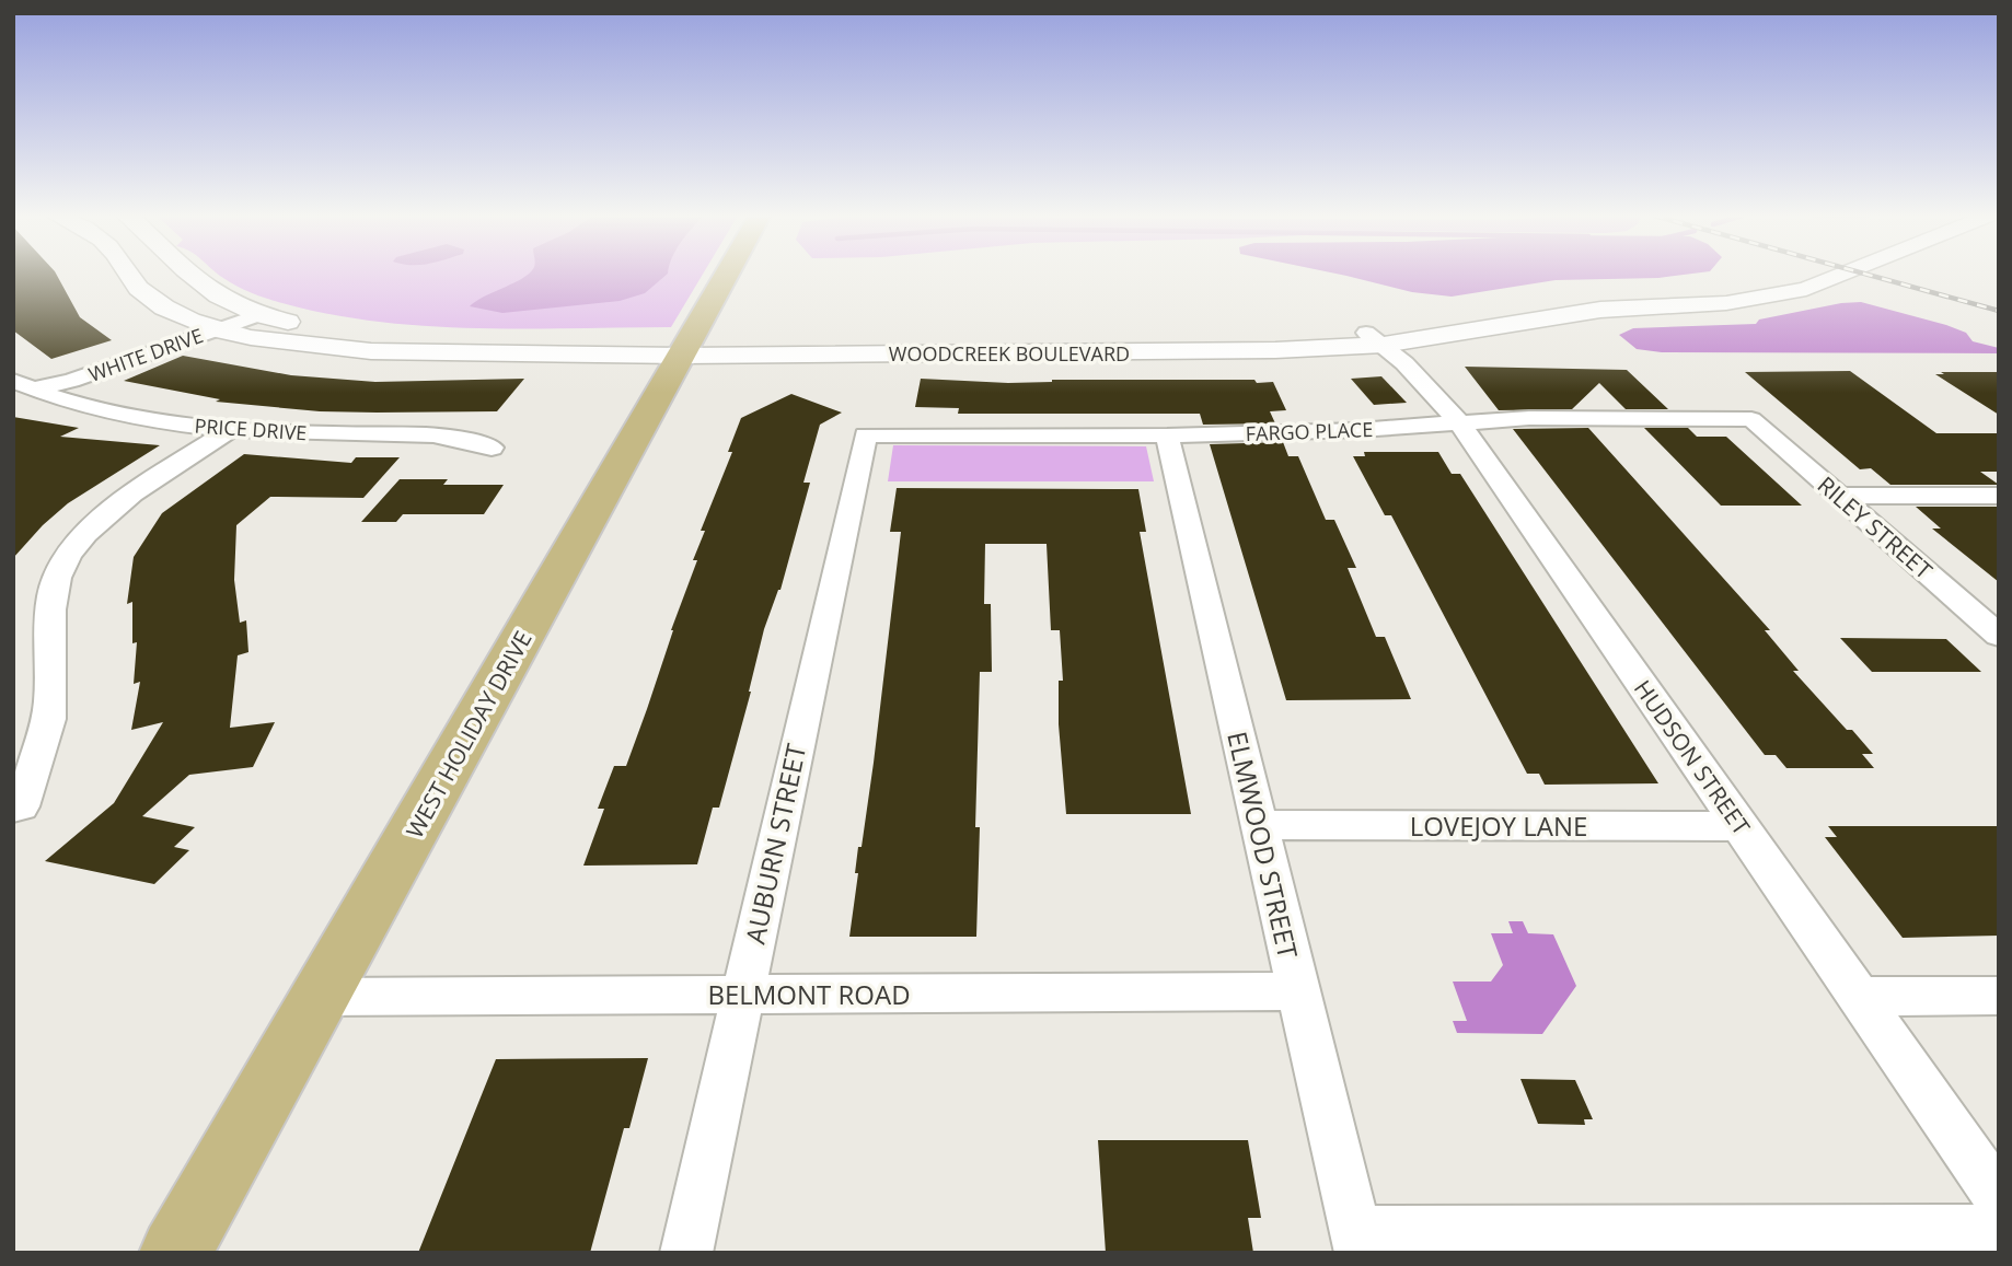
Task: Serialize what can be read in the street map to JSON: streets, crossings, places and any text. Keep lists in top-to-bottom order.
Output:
{
  "streets": {
    "main road": ["WEST HOLIDAY DRIVE"],
    "street": [
      "WOODCREEK BOULEVARD",
      "WHITE DRIVE",
      "PRICE DRIVE",
      "FARGO PLACE",
      "RILEY STREET",
      "HUDSON STREET",
      "LOVEJOY LANE",
      "AUBURN STREET",
      "ELMWOOD STREET",
      "BELMONT ROAD"
    ]
  },
  "crossings": [
    ["WOODCREEK BOULEVARD", "WHITE DRIVE"],
    ["WOODCREEK BOULEVARD", "WEST HOLIDAY DRIVE"],
    ["WOODCREEK BOULEVARD", "HUDSON STREET"],
    ["WHITE DRIVE", "PRICE DRIVE"],
    ["FARGO PLACE", "RILEY STREET"],
    ["FARGO PLACE", "HUDSON STREET"],
    ["FARGO PLACE", "AUBURN STREET"],
    ["FARGO PLACE", "ELMWOOD STREET"],
    ["WEST HOLIDAY DRIVE", "BELMONT ROAD"],
    ["HUDSON STREET", "LOVEJOY LANE"],
    ["LOVEJOY LANE", "ELMWOOD STREET"],
    ["AUBURN STREET", "BELMONT ROAD"],
    ["ELMWOOD STREET", "BELMONT ROAD"]
  ]
}
